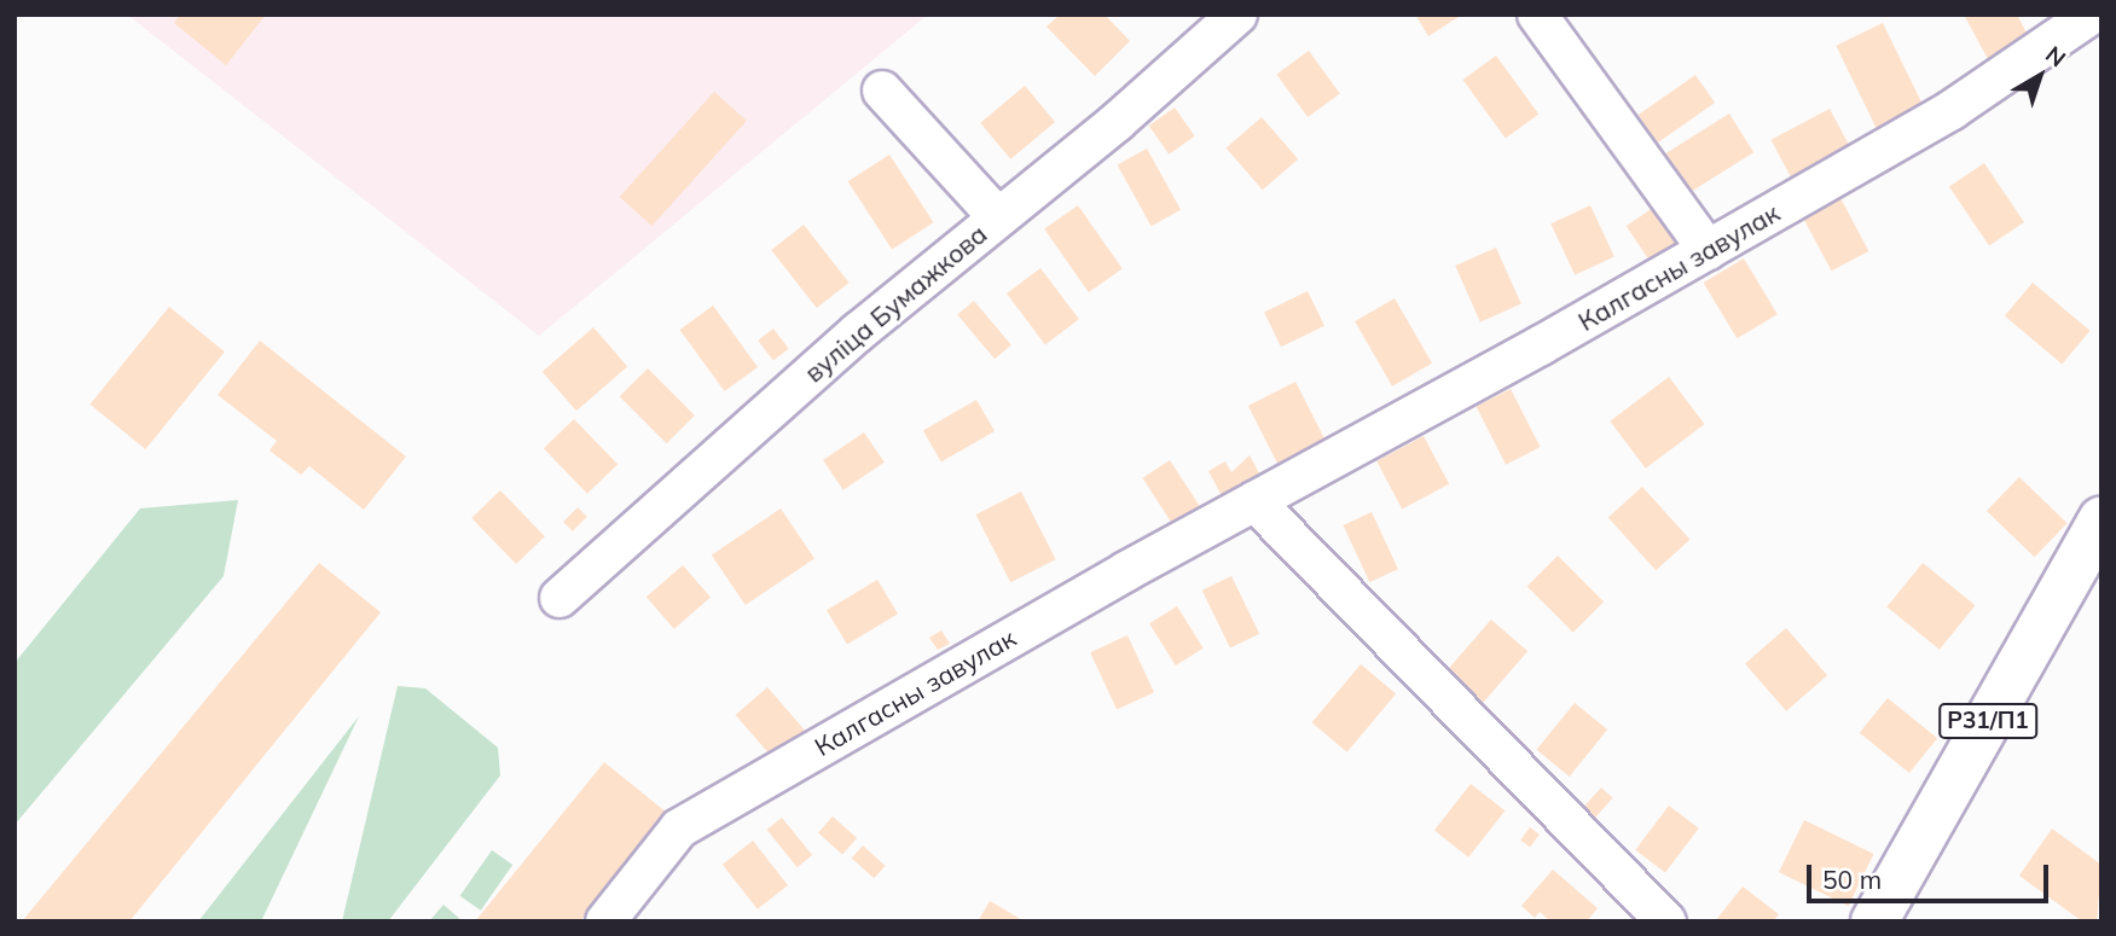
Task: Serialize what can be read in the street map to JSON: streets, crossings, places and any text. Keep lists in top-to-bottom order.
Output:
{
  "streets": {
    "main road": ["Р31/П1"],
    "street": ["Калгасны завулак", "вуліца Бумажкова"]
  },
  "scale_bar": "50 m",
  "north": "top right"
}
